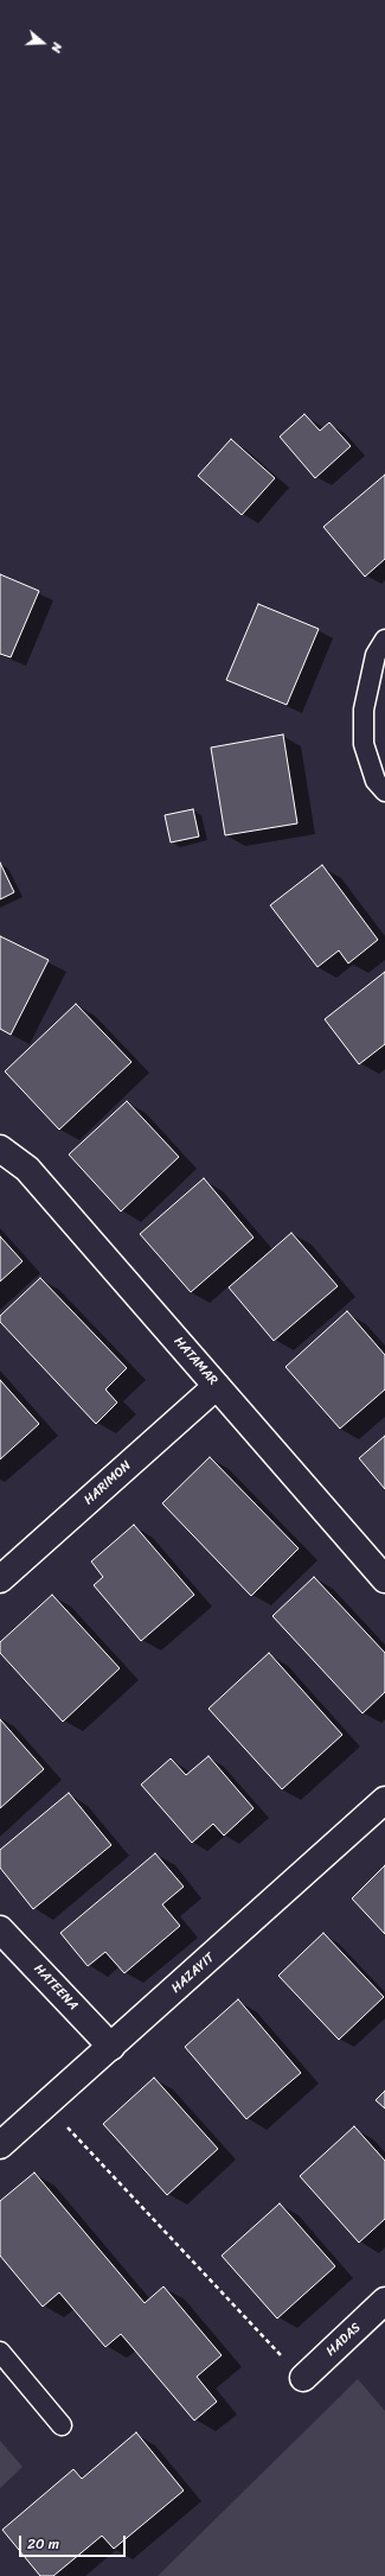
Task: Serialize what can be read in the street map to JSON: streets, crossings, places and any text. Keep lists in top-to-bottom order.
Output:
{
  "streets": {
    "street": [
      "HATAMAR",
      "HARIMON",
      "HAZAYIT",
      "HATEENA",
      "HADAS"
    ]
  },
  "crossings": [
    ["HATAMAR", "HARIMON"],
    ["HAZAYIT", "HATEENA"]
  ],
  "scale_bar": "20 m",
  "north": "right"
}
